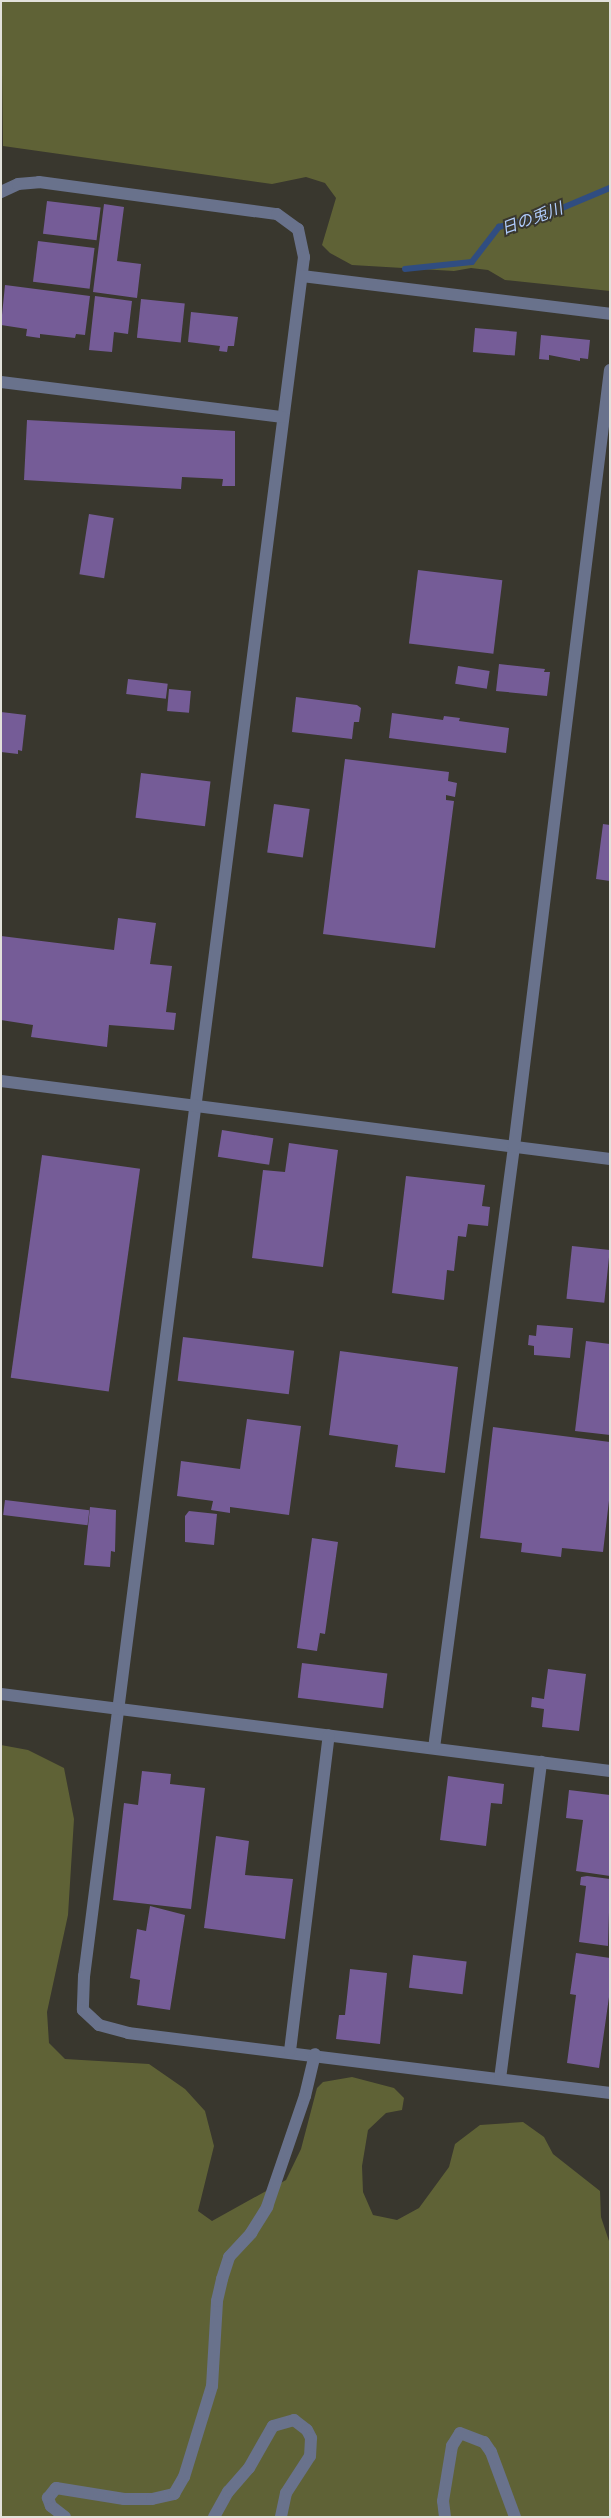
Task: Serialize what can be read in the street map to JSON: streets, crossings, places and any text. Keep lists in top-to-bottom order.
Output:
{
  "water": ["日の兎川"]
}
